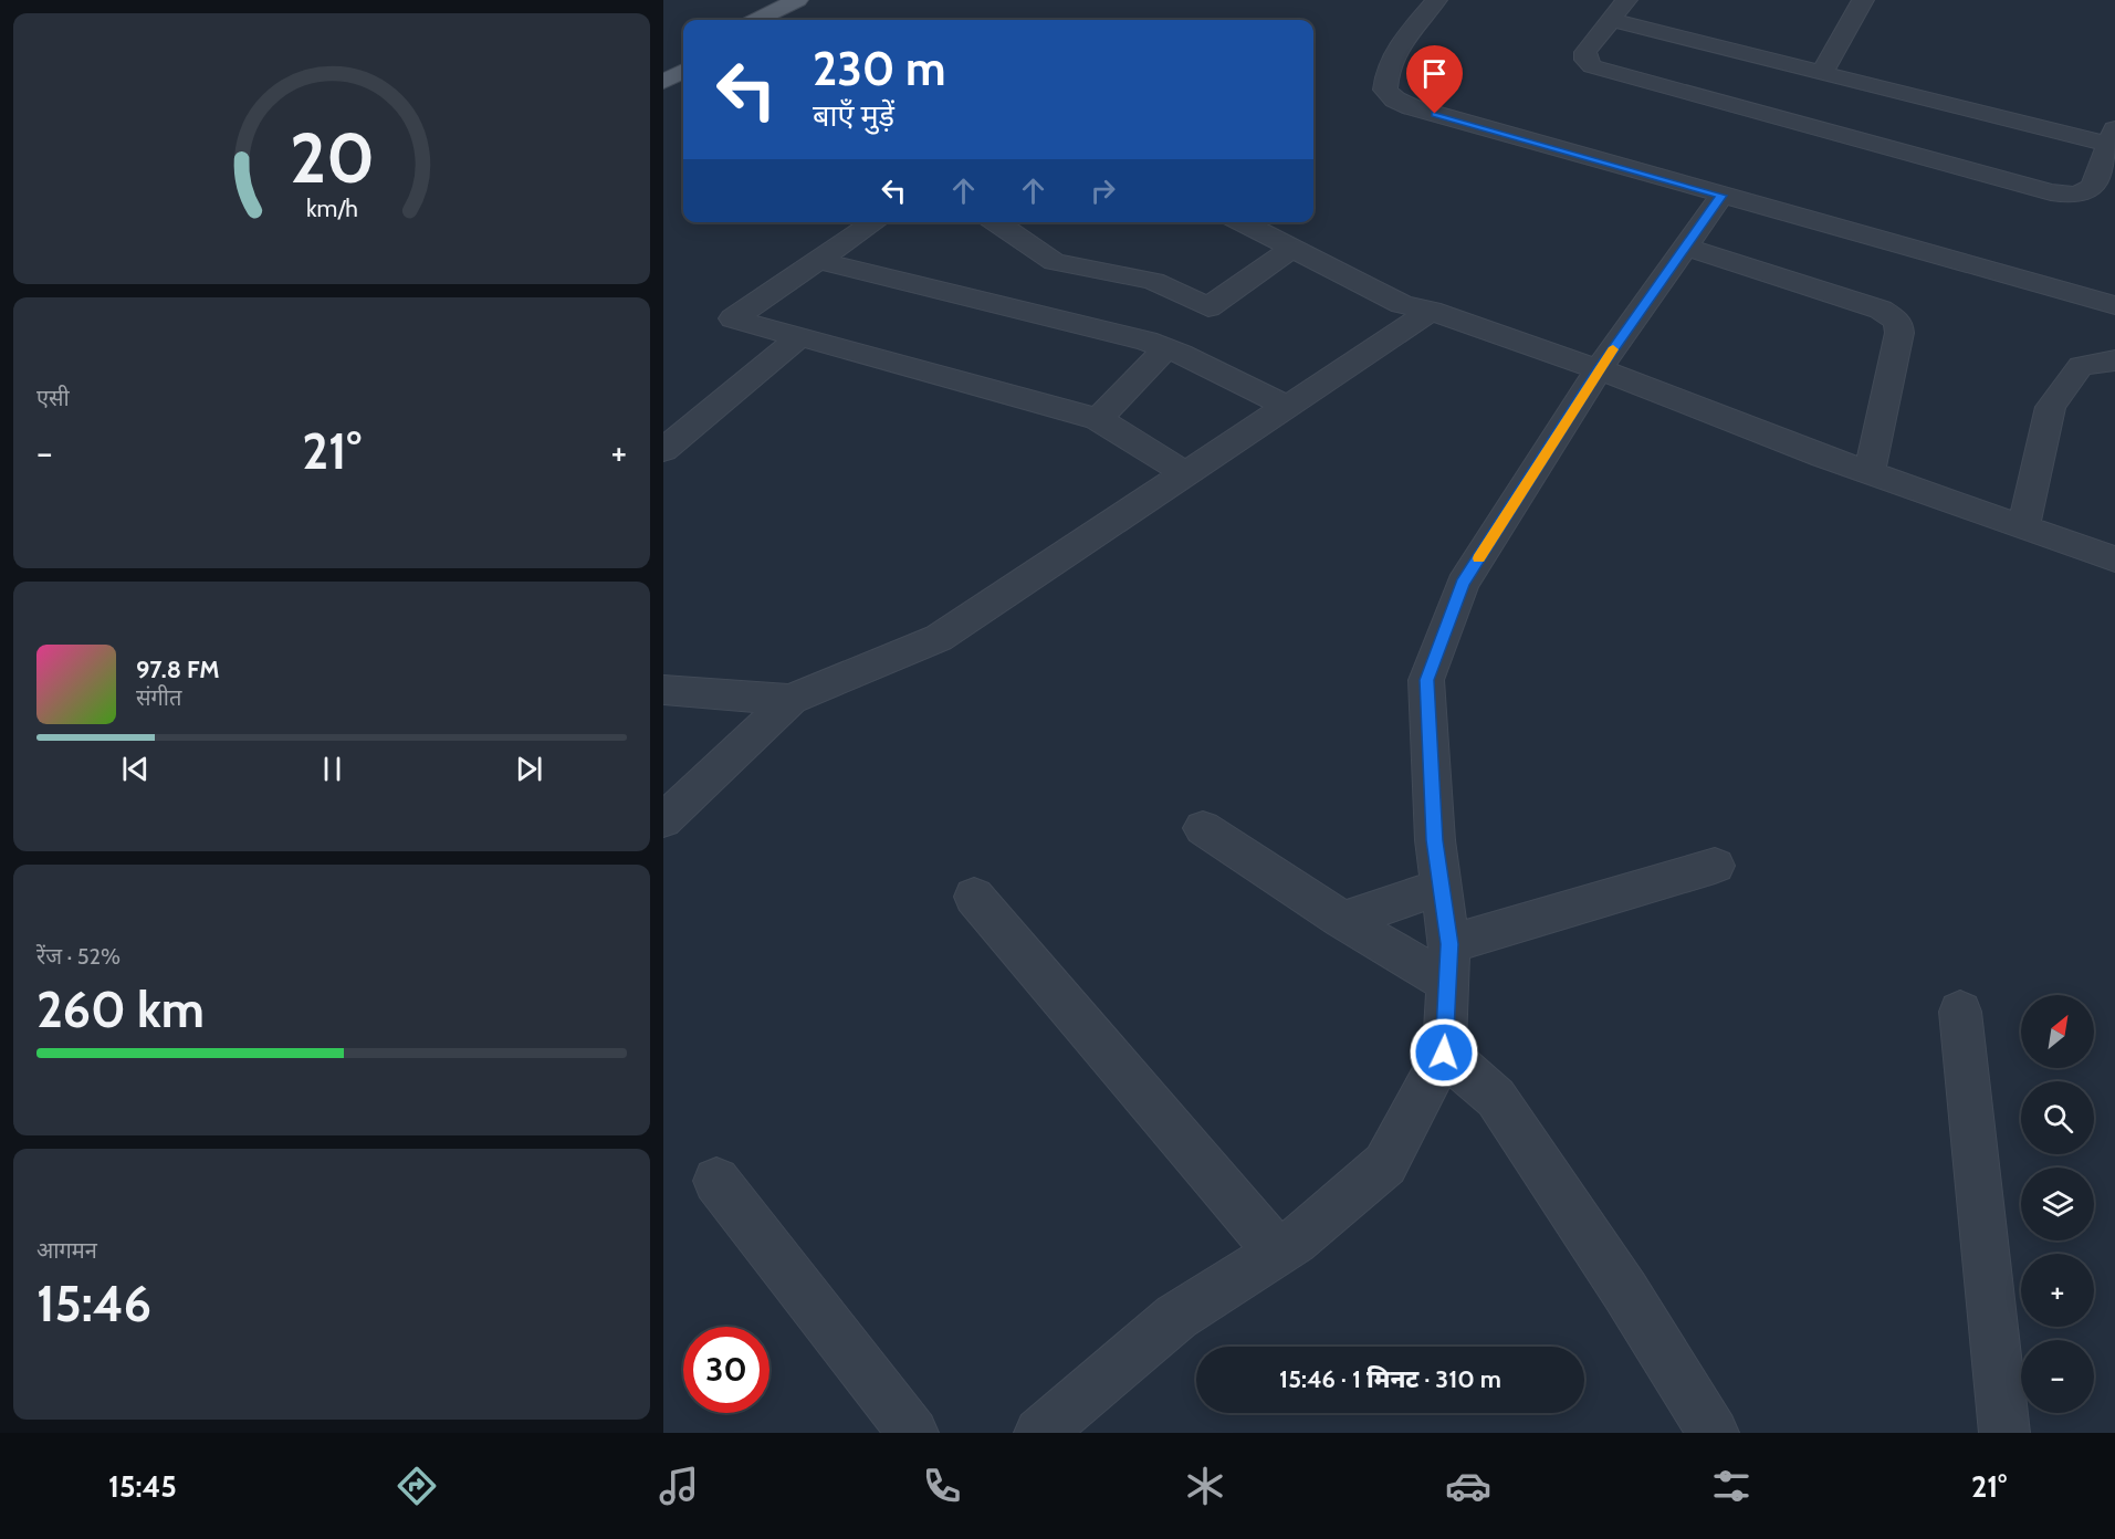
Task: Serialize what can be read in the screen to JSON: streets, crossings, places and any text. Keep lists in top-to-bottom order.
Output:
{
  "north": "top right",
  "page": {
    "turn": ["230 m", "बाएँ मुड़ें"],
    "tile": [
      "एसी",
      ["रेंज · 52%", "260 km"],
      ["आगमन", "15:46"]
    ],
    "heat": ["−", "21°", "+"],
    "song": ["97.8 FM", "संगीत"],
    "map_buttons": ["+", "−"],
    "limit": "30",
    "trip": "15:46 · 1 मिनट · 310 m",
    "tabs": ["15:45", "21°"],
    "gauge": ["20", "km/h"]
  }
}
